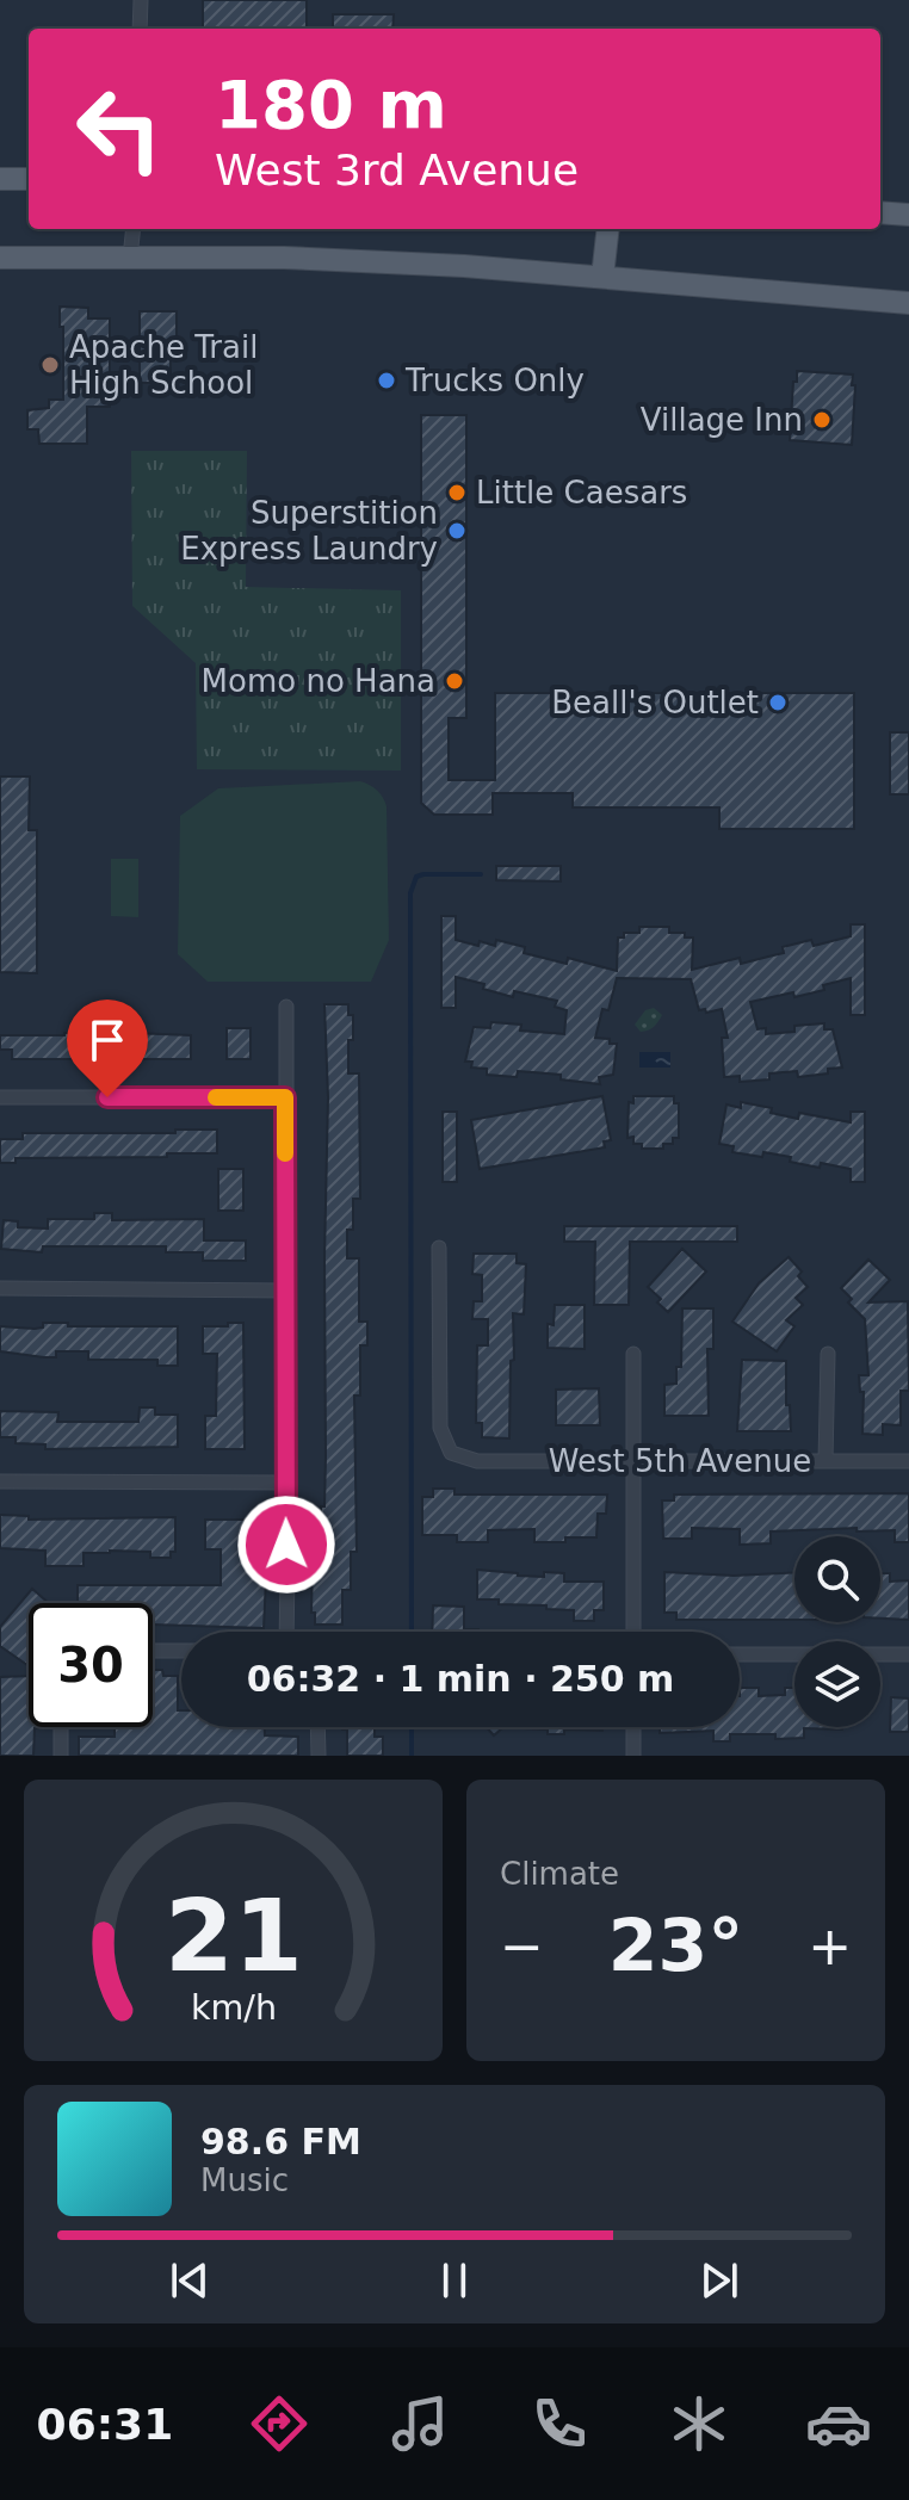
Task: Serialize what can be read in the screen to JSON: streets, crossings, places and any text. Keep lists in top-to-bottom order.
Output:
{
  "streets": {
    "street": ["West 5th Avenue"]
  },
  "places": [
    "Apache Trail High School",
    "Trucks Only",
    "Village Inn",
    "Little Caesars",
    "Superstition Express Laundry",
    "Momo no Hana",
    "Beall's Outlet"
  ],
  "page": {
    "turn": ["180 m", "West 3rd Avenue"],
    "limit": "30",
    "trip": "06:32 · 1 min · 250 m",
    "tile": "Climate",
    "heat": ["−", "23°", "+"],
    "song": ["98.6 FM", "Music"],
    "tabs": "06:31",
    "gauge": ["21", "km/h"]
  }
}
